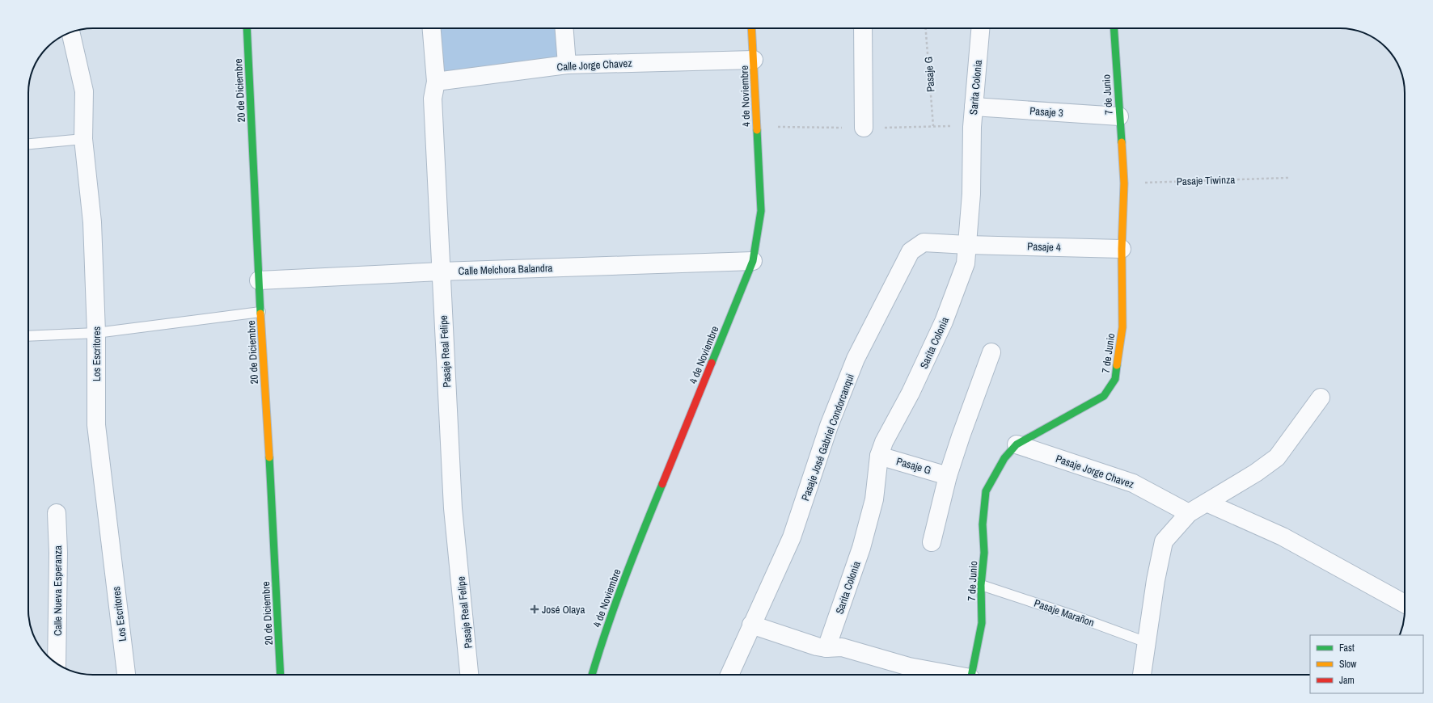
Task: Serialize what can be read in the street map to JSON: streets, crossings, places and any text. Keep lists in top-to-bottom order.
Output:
{
  "streets": {
    "street": [
      "Calle Jorge Chavez",
      "Pasaje G",
      "Sarita Colonia",
      "20 de Diciembre",
      "7 de Junio",
      "4 de Noviembre",
      "Pasaje 3",
      "Pasaje 4",
      "Calle Melchora Balandra",
      "Pasaje Real Felipe",
      "Los Escritores",
      "Pasaje José Gabriel Condorcanqui",
      "Pasaje Jorge Chavez",
      "Calle Nueva Esperanza"
    ],
    "lane": ["Pasaje Marañon"],
    "path": ["Pasaje Tiwinza"]
  },
  "crossings": [
    ["Calle Jorge Chavez", "4 de Noviembre"],
    ["Calle Jorge Chavez", "Pasaje Real Felipe"],
    ["Pasaje G", "Sarita Colonia"],
    ["Sarita Colonia", "Pasaje 3"],
    ["Sarita Colonia", "Pasaje 4"],
    ["Sarita Colonia", "Pasaje José Gabriel Condorcanqui"],
    ["20 de Diciembre", "Calle Melchora Balandra"],
    ["7 de Junio", "Pasaje 3"],
    ["7 de Junio", "Pasaje Tiwinza"],
    ["7 de Junio", "Pasaje 4"],
    ["7 de Junio", "Pasaje Jorge Chavez"],
    ["7 de Junio", "Pasaje Marañon"],
    ["4 de Noviembre", "Calle Melchora Balandra"],
    ["Pasaje 4", "Pasaje José Gabriel Condorcanqui"],
    ["Calle Melchora Balandra", "Pasaje Real Felipe"]
  ],
  "places": {
    "health": ["José Olaya"]
  },
  "legend": ["Fast", "Slow", "Jam"]
}
